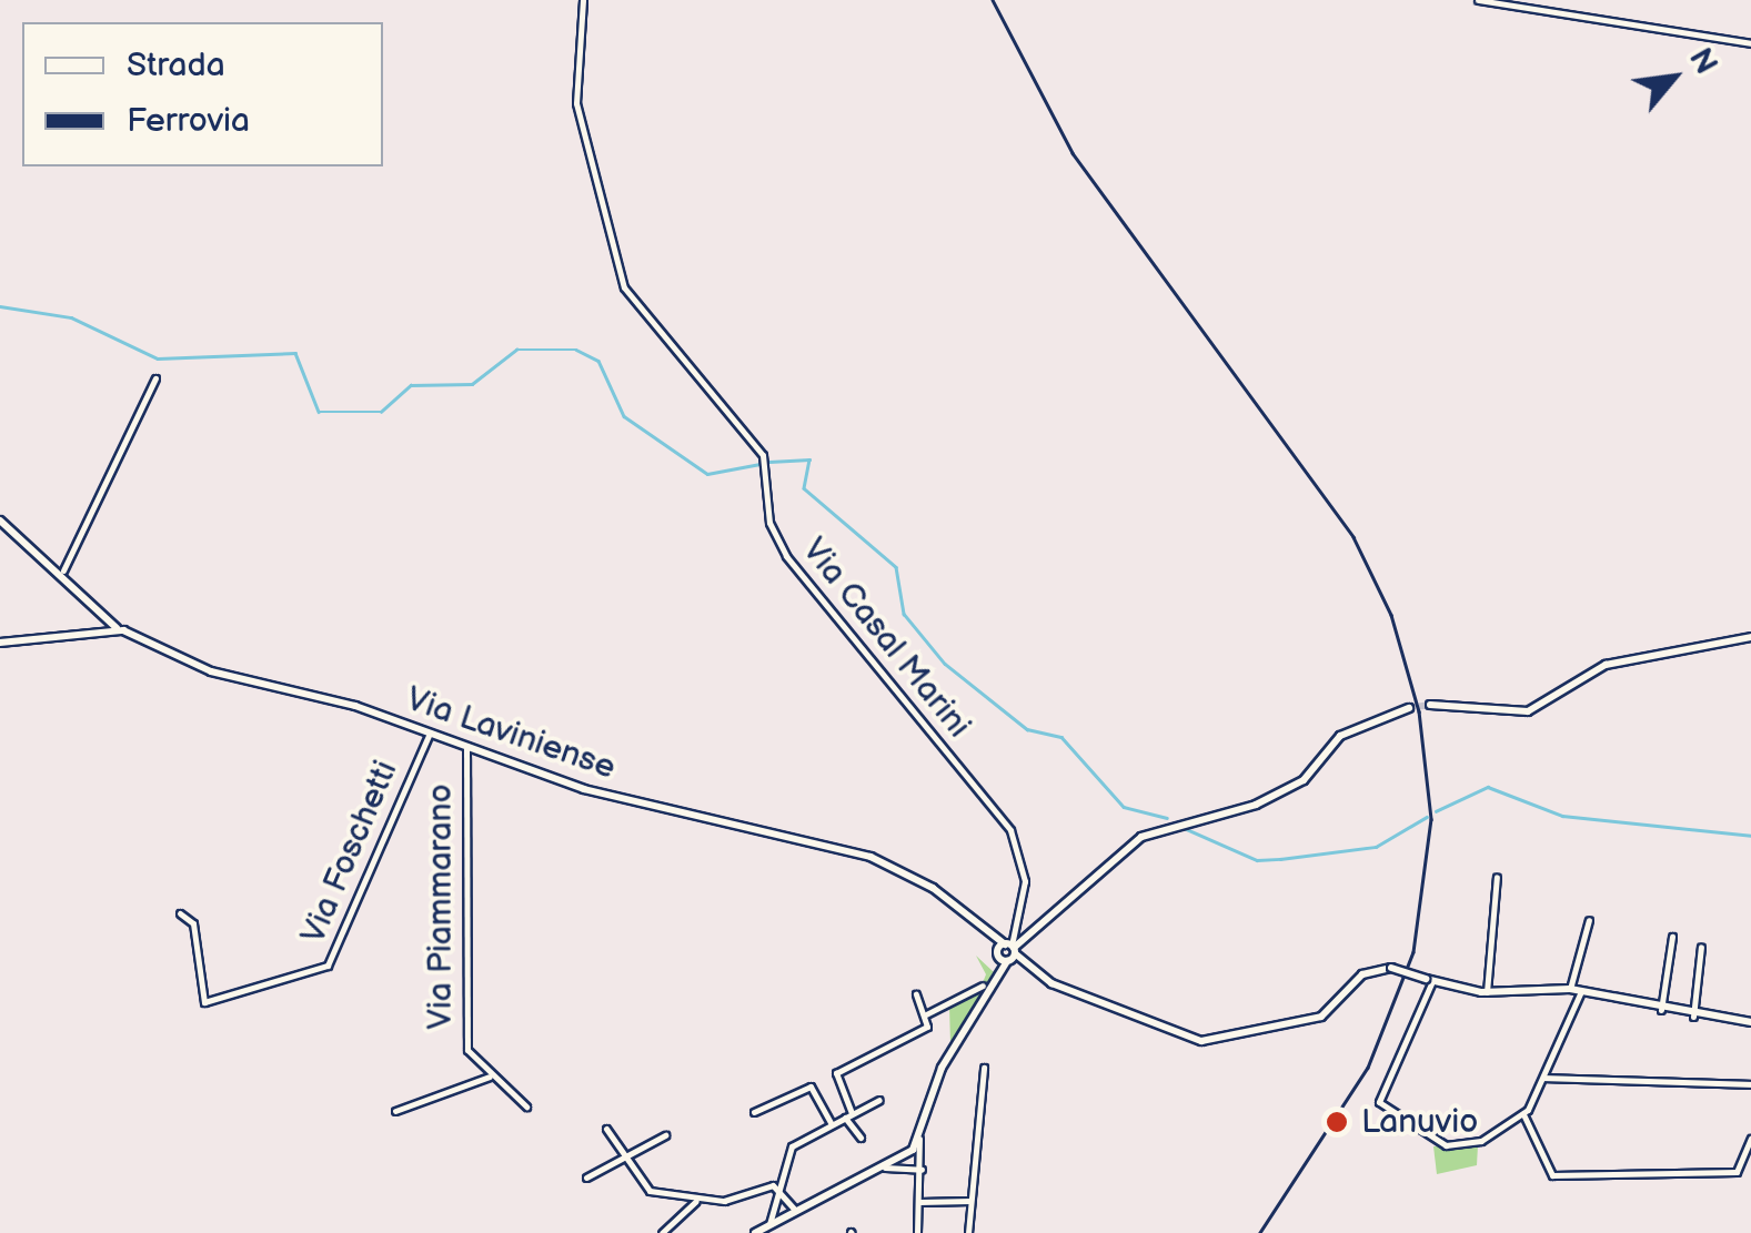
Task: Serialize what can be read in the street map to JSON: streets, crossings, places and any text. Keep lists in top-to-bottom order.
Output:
{
  "streets": {
    "street": [
      "Via Casal Marini",
      "Via Laviniense",
      "Via Foschetti",
      "Via Piammarano"
    ]
  },
  "crossings": [
    ["Via Casal Marini", "Via Laviniense"],
    ["Via Laviniense", "Via Foschetti"],
    ["Via Laviniense", "Via Piammarano"]
  ],
  "places": ["Lanuvio"],
  "legend": ["Strada", "Ferrovia"],
  "north": "top right"
}
